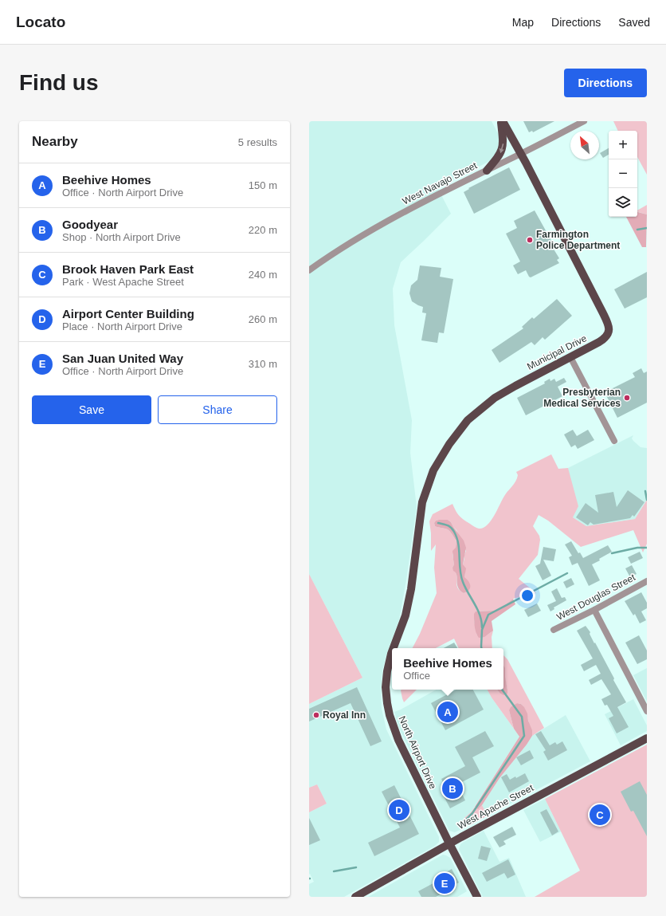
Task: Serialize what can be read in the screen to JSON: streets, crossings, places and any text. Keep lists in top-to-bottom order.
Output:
{
  "streets": {
    "main road": ["Municipal Drive", "North Airport Drive", "West Apache Street"],
    "street": ["West Navajo Street", "West Douglas Street"]
  },
  "crossings": [
    ["West Navajo Street", "Municipal Drive"],
    ["Municipal Drive", "North Airport Drive"],
    ["North Airport Drive", "West Apache Street"]
  ],
  "places": ["Farmington Police Department", "Presbyterian Medical Services", "Royal Inn"],
  "north": "top left",
  "page": {
    "header": "Locato",
    "nav": ["Map", "Directions", "Saved"],
    "buttons": [
      "Directions",
      ["Save", "Share"]
    ],
    "title": "Find us",
    "heading": ["Nearby", "5 results"],
    "map_buttons": ["+", "−"],
    "list": [
      {
        "mark": "A",
        "name": "Beehive Homes",
        "note": "Office · North Airport Drive",
        "value": "150 m"
      },
      {
        "mark": "B",
        "name": "Goodyear",
        "note": "Shop · North Airport Drive",
        "value": "220 m"
      },
      {
        "mark": "C",
        "name": "Brook Haven Park East",
        "note": "Park · West Apache Street",
        "value": "240 m"
      },
      {
        "mark": "D",
        "name": "Airport Center Building",
        "note": "Place · North Airport Drive",
        "value": "260 m"
      },
      {
        "mark": "E",
        "name": "San Juan United Way",
        "note": "Office · North Airport Drive",
        "value": "310 m"
      }
    ],
    "popup": ["Beehive Homes", "Office"],
    "pins": [
      "A",
      "B",
      "D",
      "C",
      "E"
    ]
  }
}
